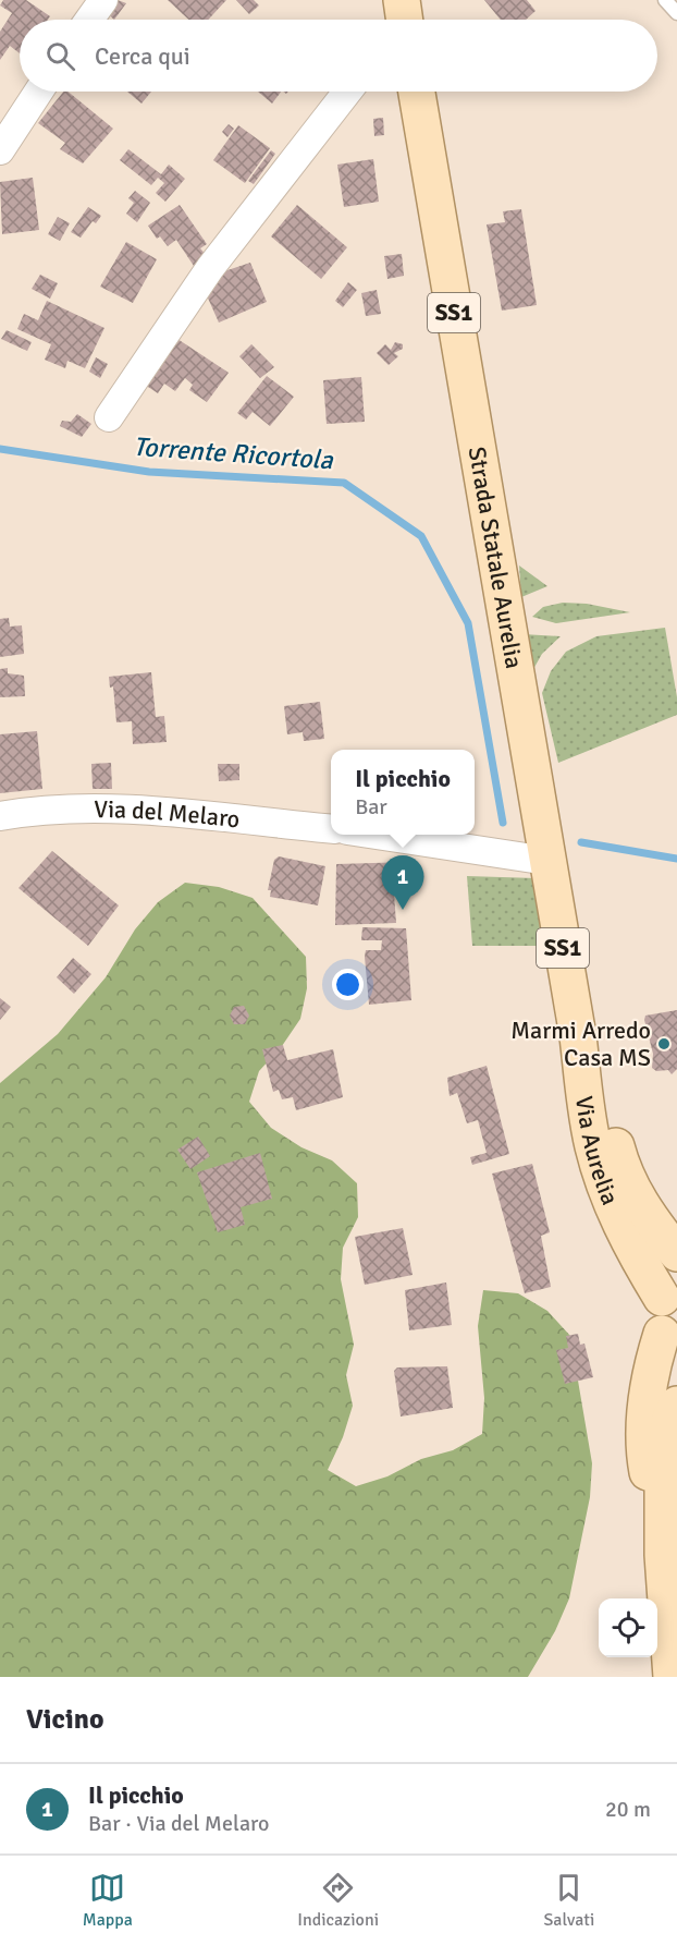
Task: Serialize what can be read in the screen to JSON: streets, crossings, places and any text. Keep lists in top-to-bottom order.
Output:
{
  "streets": {
    "main road": ["SS1", "Strada Statale Aurelia", "Via Aurelia"],
    "street": ["Via del Melaro"]
  },
  "crossings": [
    ["Strada Statale Aurelia", "Via Aurelia"]
  ],
  "water": ["Torrente Ricortola"],
  "places": ["Marmi Arredo Casa MS"],
  "page": {
    "search": "Cerca qui",
    "popup": ["Il picchio", "Bar"],
    "pins": "1",
    "heading": "Vicino",
    "list": [
      {
        "mark": "1",
        "name": "Il picchio",
        "note": "Bar · Via del Melaro",
        "value": "20 m"
      }
    ],
    "nav": ["Mappa", "Indicazioni", "Salvati"]
  }
}
